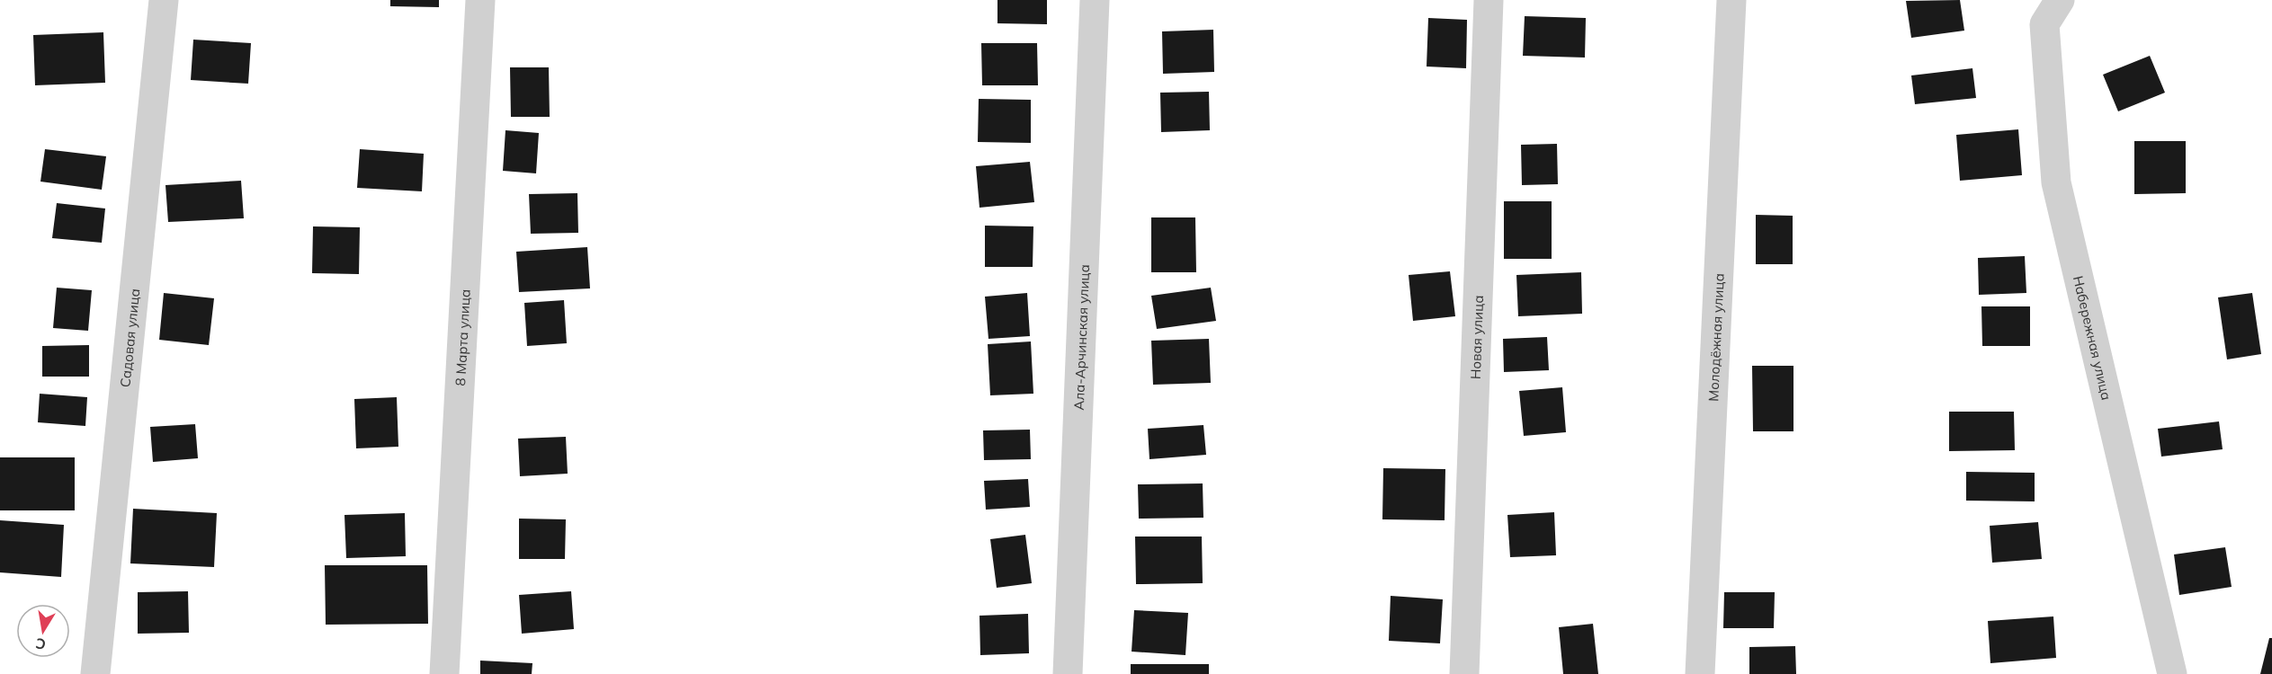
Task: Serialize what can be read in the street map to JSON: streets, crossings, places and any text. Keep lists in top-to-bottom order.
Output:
{
  "streets": {
    "street": [
      "Садовая улица",
      "8 Марта улица",
      "Ала-Арчинская улица",
      "Новая улица",
      "Молодёжная улица",
      "Набережная улица"
    ]
  },
  "north": "bottom"
}
